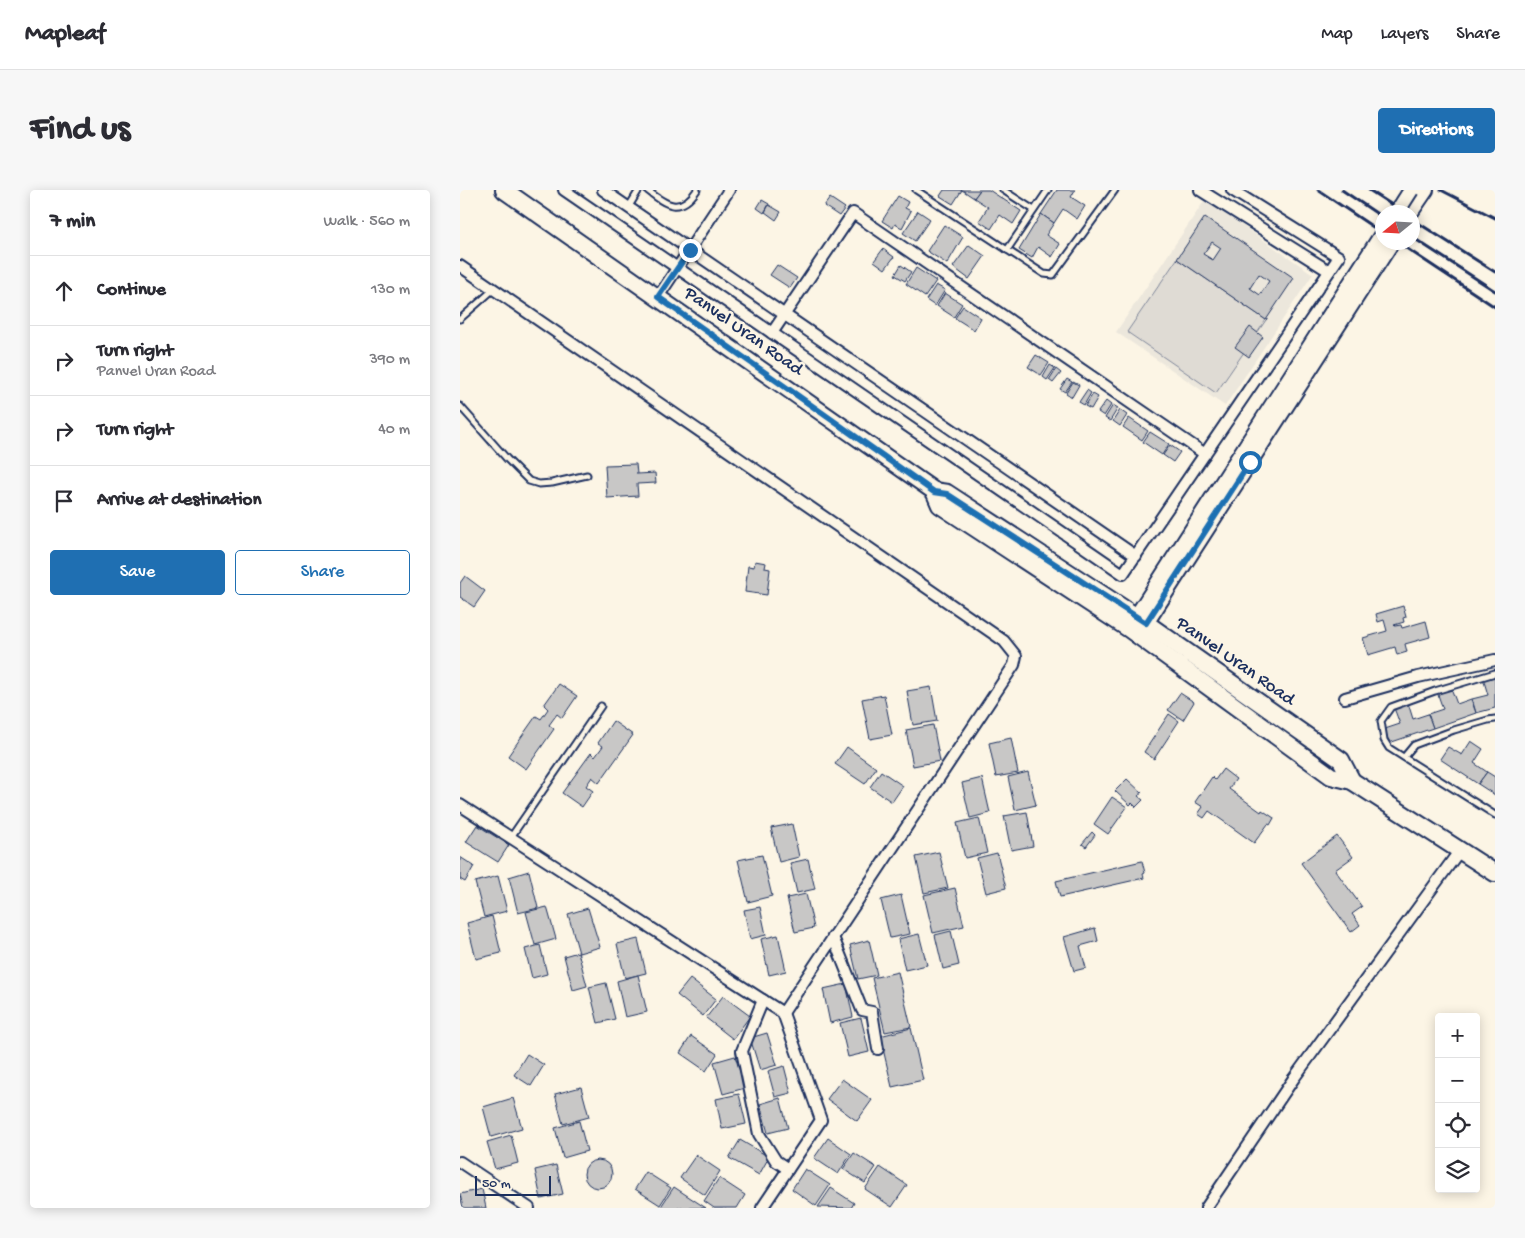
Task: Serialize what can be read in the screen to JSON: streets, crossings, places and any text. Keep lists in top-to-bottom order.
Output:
{
  "streets": {
    "main road": ["Panvel Uran Road"]
  },
  "scale_bar": "50 m",
  "north": "left",
  "page": {
    "header": "Mapleaf",
    "nav": ["Map", "Layers", "Share"],
    "buttons": [
      "Directions",
      ["Save", "Share"]
    ],
    "title": "Find us",
    "heading": ["7 min", "Walk · 560 m"],
    "list": [
      ["Continue", "130 m"],
      ["Turn right", "Panvel Uran Road", "390 m"],
      ["Turn right", "40 m"],
      "Arrive at destination"
    ],
    "map_buttons": ["+", "−"],
    "scale": "50 m"
  }
}
